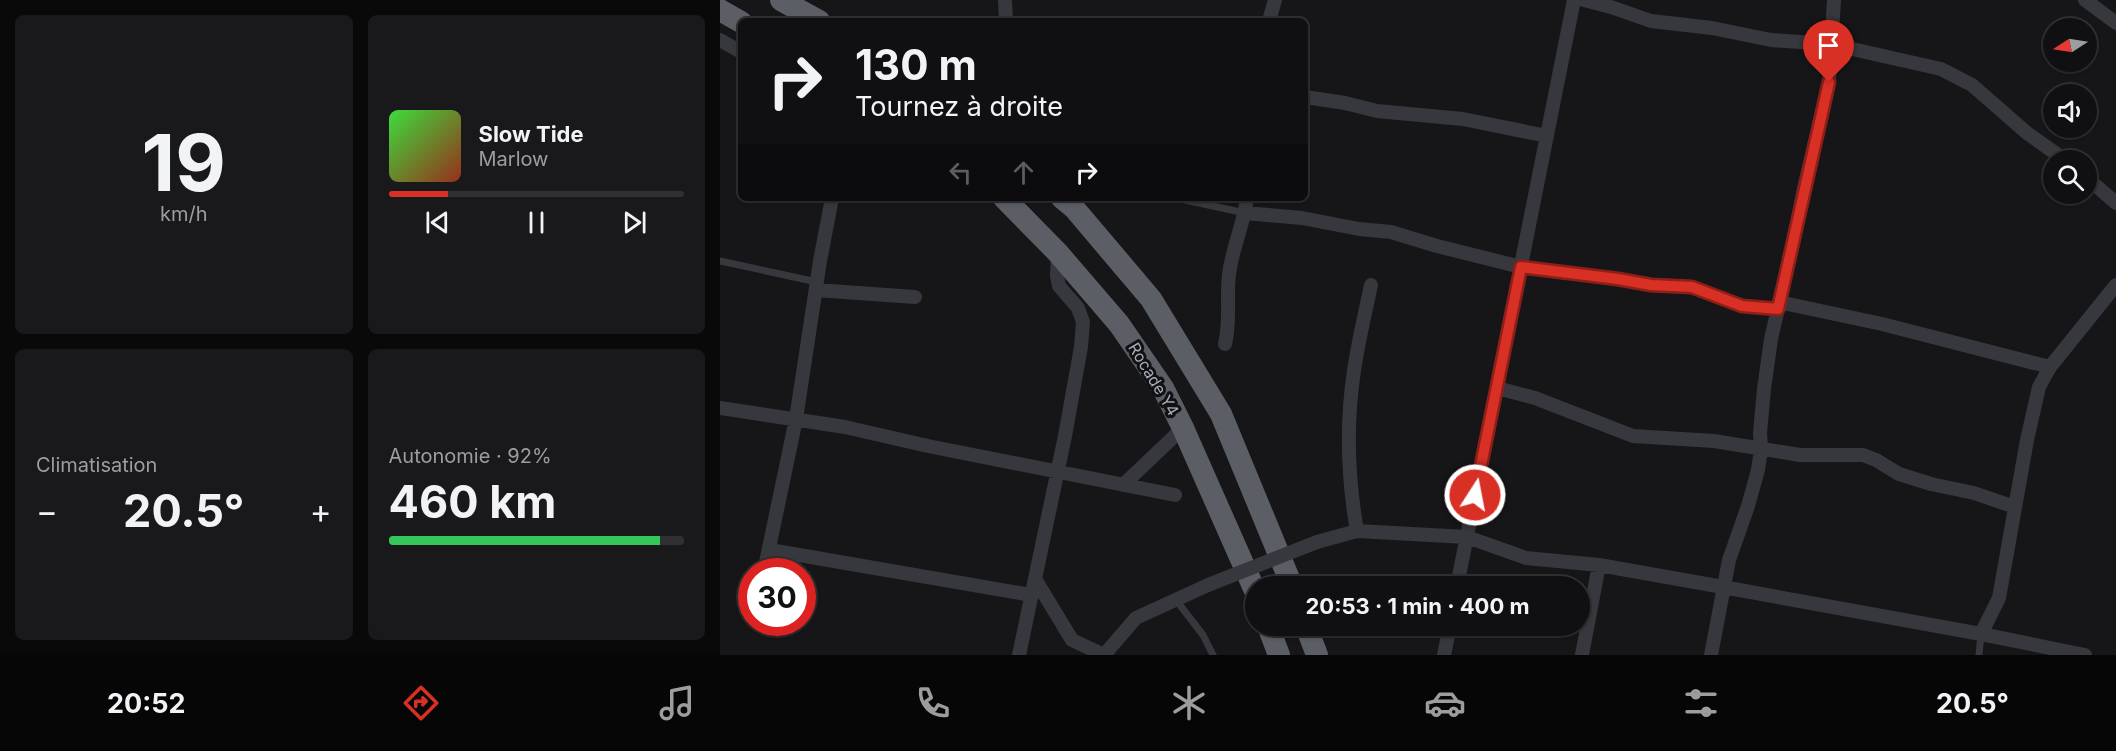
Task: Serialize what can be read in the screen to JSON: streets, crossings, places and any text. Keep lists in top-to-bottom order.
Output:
{
  "streets": {
    "highway": ["Rocade Y4"]
  },
  "north": "left",
  "page": {
    "tile": [
      ["19", "km/h"],
      "Climatisation",
      ["Autonomie · 92%", "460 km"]
    ],
    "turn": ["130 m", "Tournez à droite"],
    "song": ["Slow Tide", "Marlow"],
    "heat": ["−", "20.5°", "+"],
    "limit": "30",
    "trip": "20:53 · 1 min · 400 m",
    "tabs": ["20:52", "20.5°"]
  }
}
